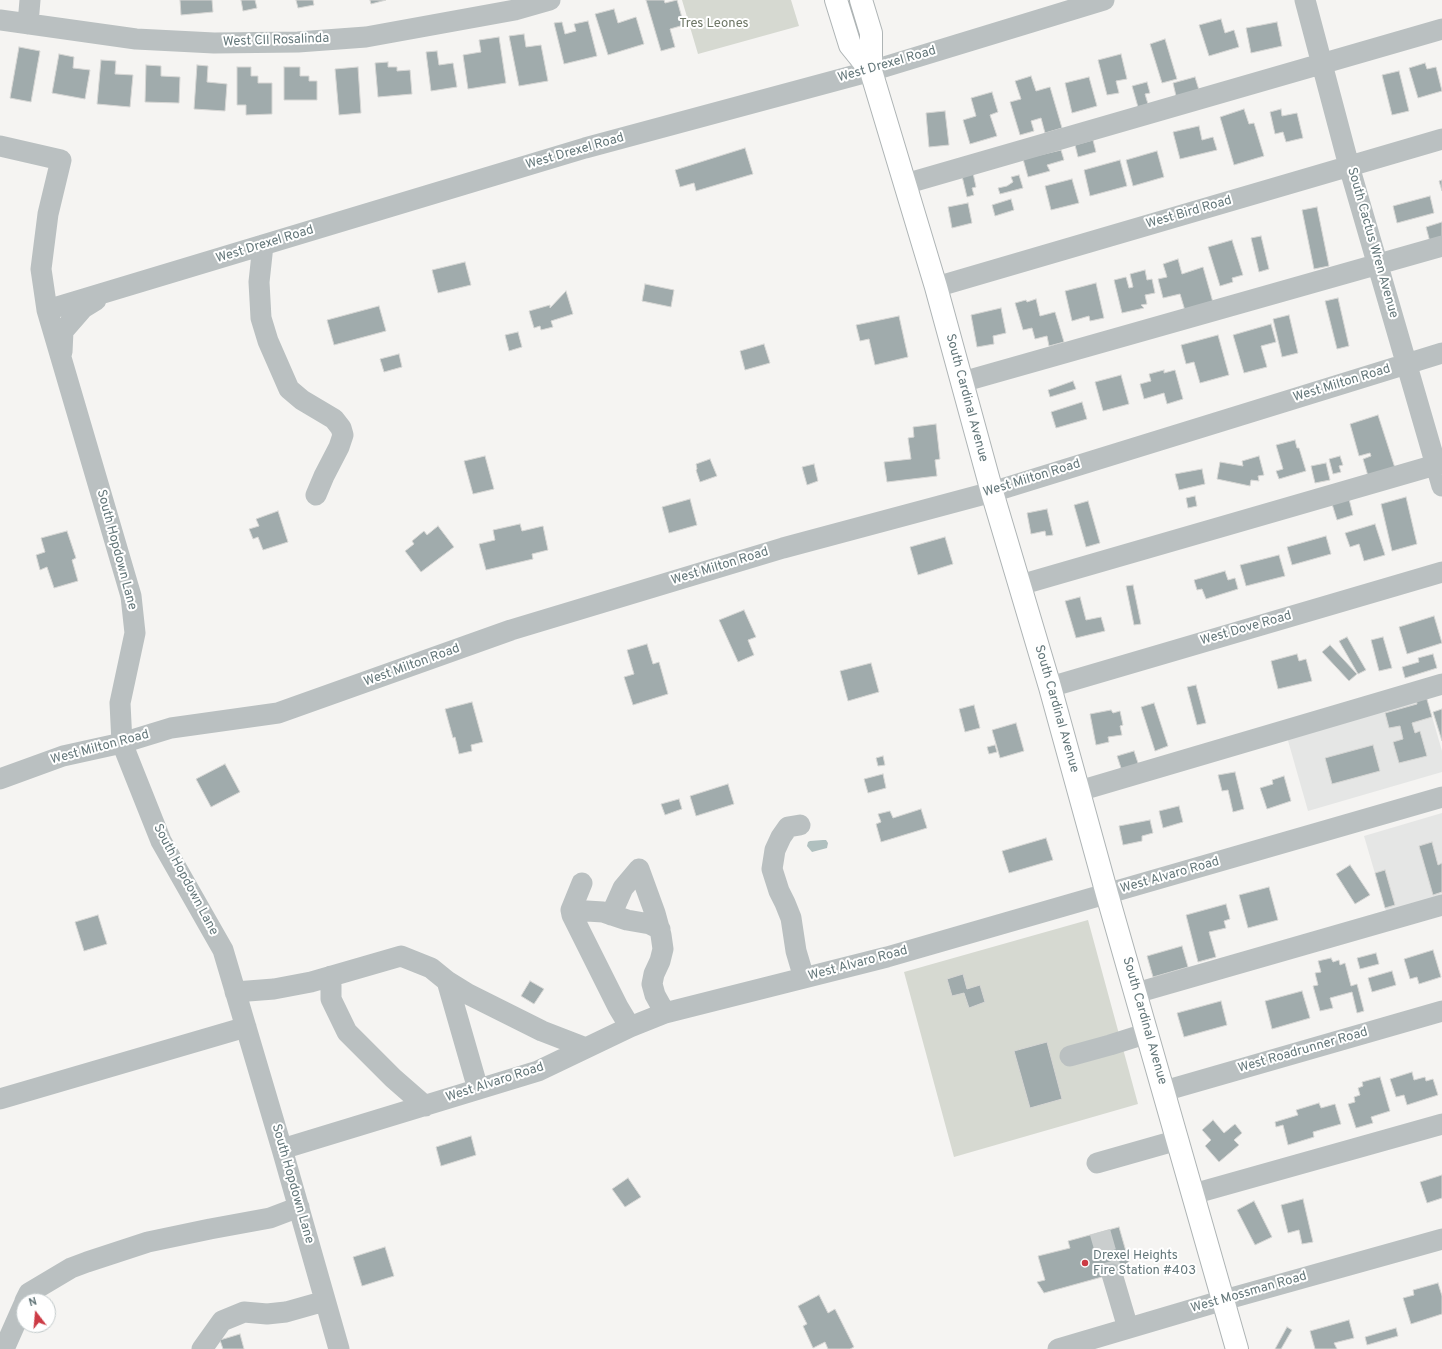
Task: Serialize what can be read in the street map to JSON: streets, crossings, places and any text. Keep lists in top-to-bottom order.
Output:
{
  "streets": {
    "main road": ["South Cardinal Avenue"],
    "street": [
      "West Cll Rosalinda",
      "West Drexel Road",
      "West Bird Road",
      "South Cactus Wren Avenue",
      "West Milton Road",
      "South Hopdown Lane",
      "West Dove Road",
      "West Alvaro Road",
      "West Roadrunner Road",
      "West Mossman Road"
    ]
  },
  "crossings": [
    ["West Drexel Road", "South Cardinal Avenue"],
    ["West Drexel Road", "South Hopdown Lane"],
    ["West Bird Road", "South Cactus Wren Avenue"],
    ["West Bird Road", "South Cardinal Avenue"],
    ["South Cactus Wren Avenue", "West Milton Road"],
    ["West Milton Road", "South Cardinal Avenue"],
    ["West Milton Road", "South Hopdown Lane"],
    ["South Cardinal Avenue", "West Dove Road"],
    ["South Cardinal Avenue", "West Alvaro Road"],
    ["South Cardinal Avenue", "West Roadrunner Road"],
    ["South Cardinal Avenue", "West Mossman Road"],
    ["South Hopdown Lane", "West Alvaro Road"]
  ],
  "parks": ["Tres Leones"],
  "places": ["Drexel Heights Fire Station #403"],
  "north": "top"
}
